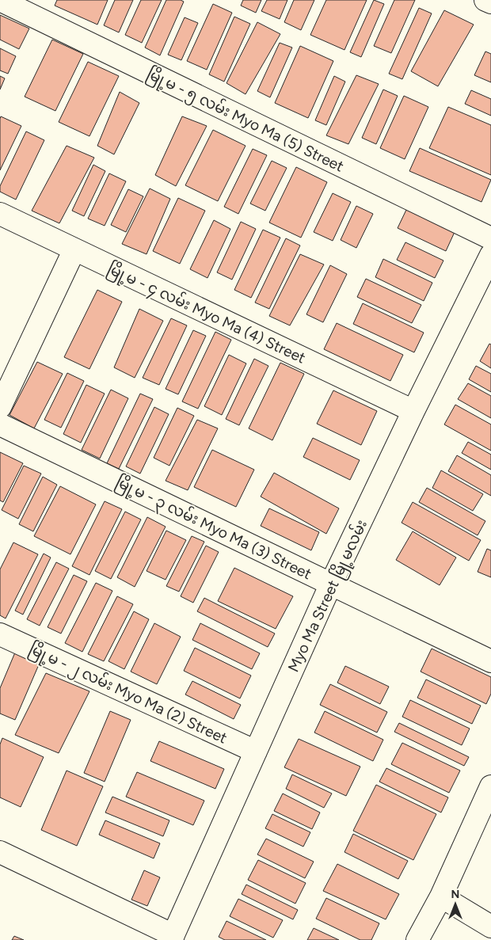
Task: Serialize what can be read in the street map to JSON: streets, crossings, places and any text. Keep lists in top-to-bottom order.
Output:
{
  "streets": {
    "street": [
      "မြို့မ - ၅ လမ်း Myo Ma (5) Street",
      "မြို့မ - ၄ လမ်း Myo Ma (4) Street",
      "မြို့မ - ၃ လမ်း Myo Ma (3) Street",
      "Myo Ma Street မြို့မလမ်း",
      "မြို့မ - ၂ လမ်း Myo Ma (2) Street"
    ]
  },
  "crossings": [
    ["မြို့မ - ၄ လမ်း Myo Ma (4) Street", "Myo Ma Street မြို့မလမ်း"],
    ["မြို့မ - ၃ လမ်း Myo Ma (3) Street", "Myo Ma Street မြို့မလမ်း"],
    ["Myo Ma Street မြို့မလမ်း", "မြို့မ - ၂ လမ်း Myo Ma (2) Street"]
  ],
  "north": "top"
}
